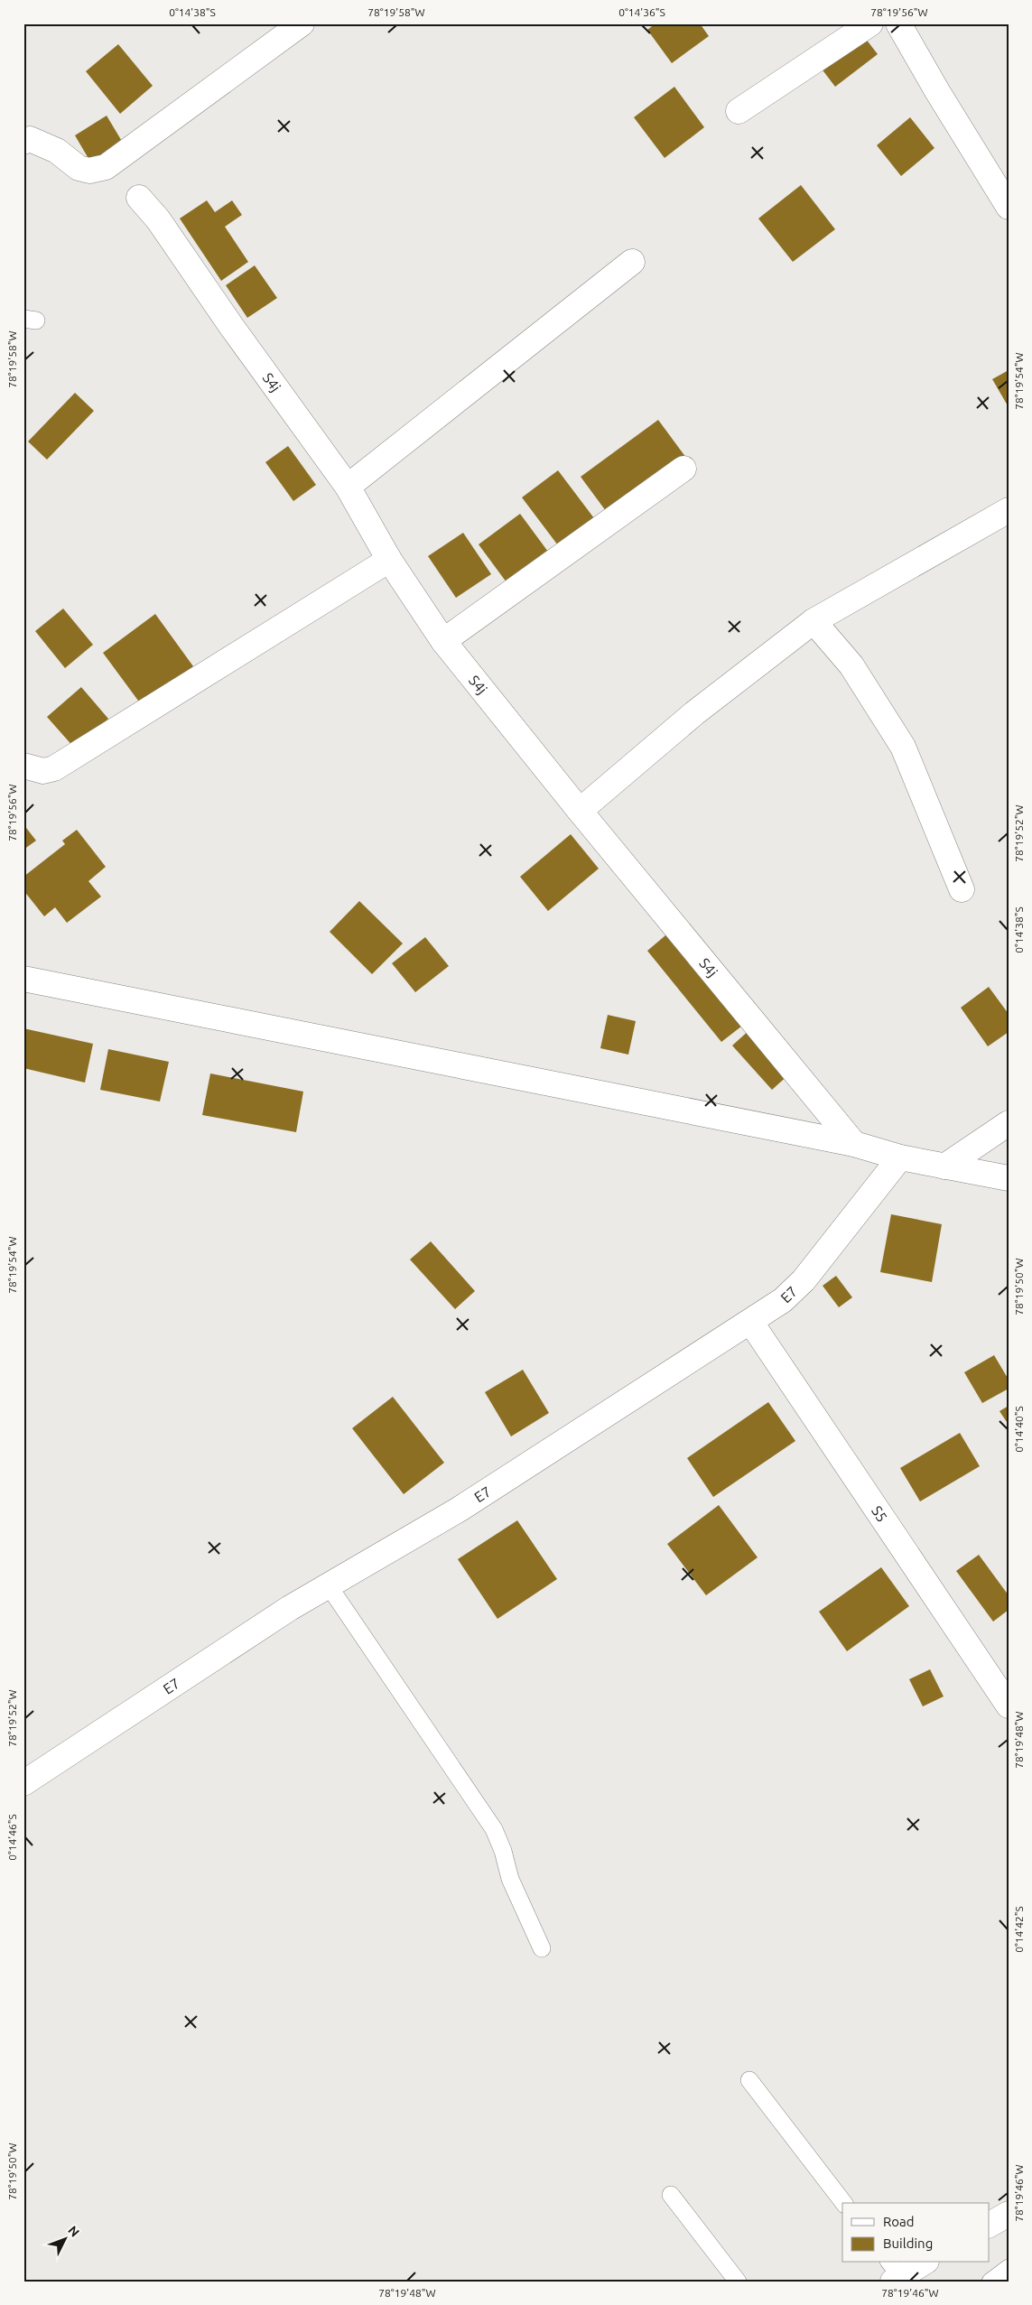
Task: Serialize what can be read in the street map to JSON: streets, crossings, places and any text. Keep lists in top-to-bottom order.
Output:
{
  "streets": {
    "street": ["S4j", "E7", "S5"]
  },
  "crossings": [
    ["E7", "S5"]
  ],
  "legend": ["Road", "Building"],
  "north": "top right",
  "coordinates": [
    "0°14'38\"S",
    "78°19'58\"W",
    "0°14'36\"S",
    "78°19'56\"W",
    "78°19'54\"W",
    "78°19'52\"W",
    "78°19'50\"W",
    "0°14'40\"S",
    "78°19'48\"W",
    "0°14'46\"S",
    "0°14'42\"S",
    "78°19'46\"W"
  ]
}
